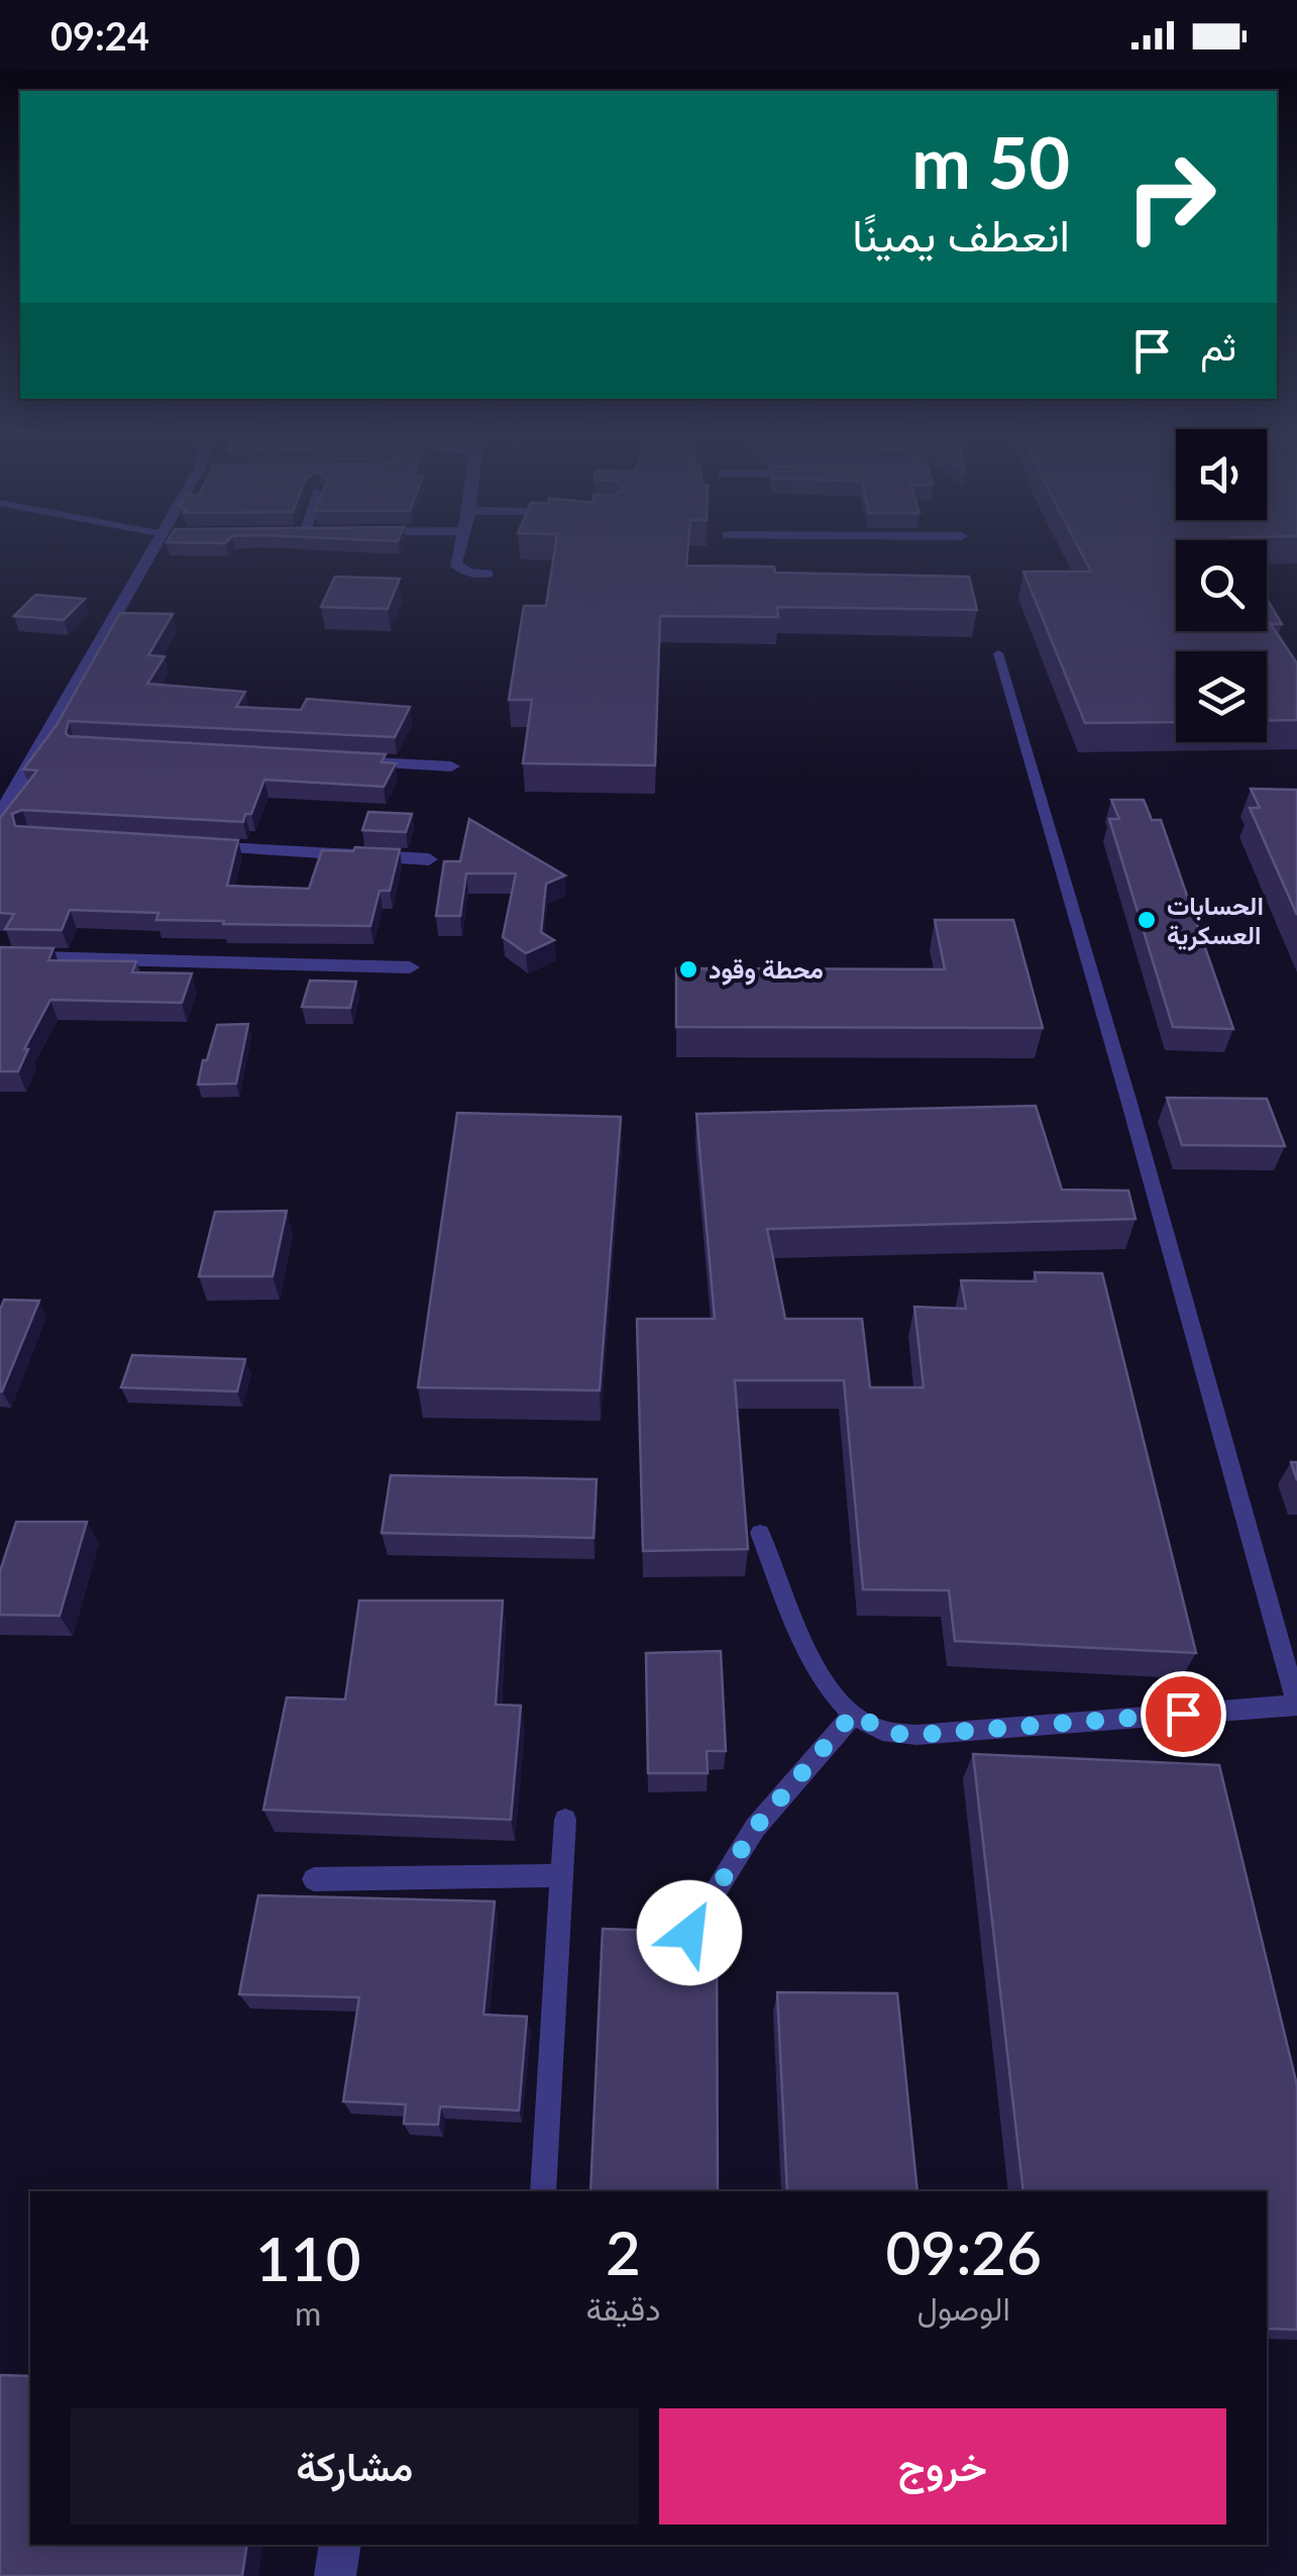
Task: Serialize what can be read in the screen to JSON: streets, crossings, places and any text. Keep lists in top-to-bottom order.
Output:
{
  "places": ["الحسابات العسكرية", "محطة وقود"],
  "page": {
    "status": "09:24",
    "turn": ["50 m", "انعطف يمينًا"],
    "then": "ثم",
    "eta": [
      "09:26",
      "الوصول",
      "2",
      "دقيقة",
      "110",
      "m"
    ],
    "buttons": ["خروج", "مشاركة"]
  }
}
